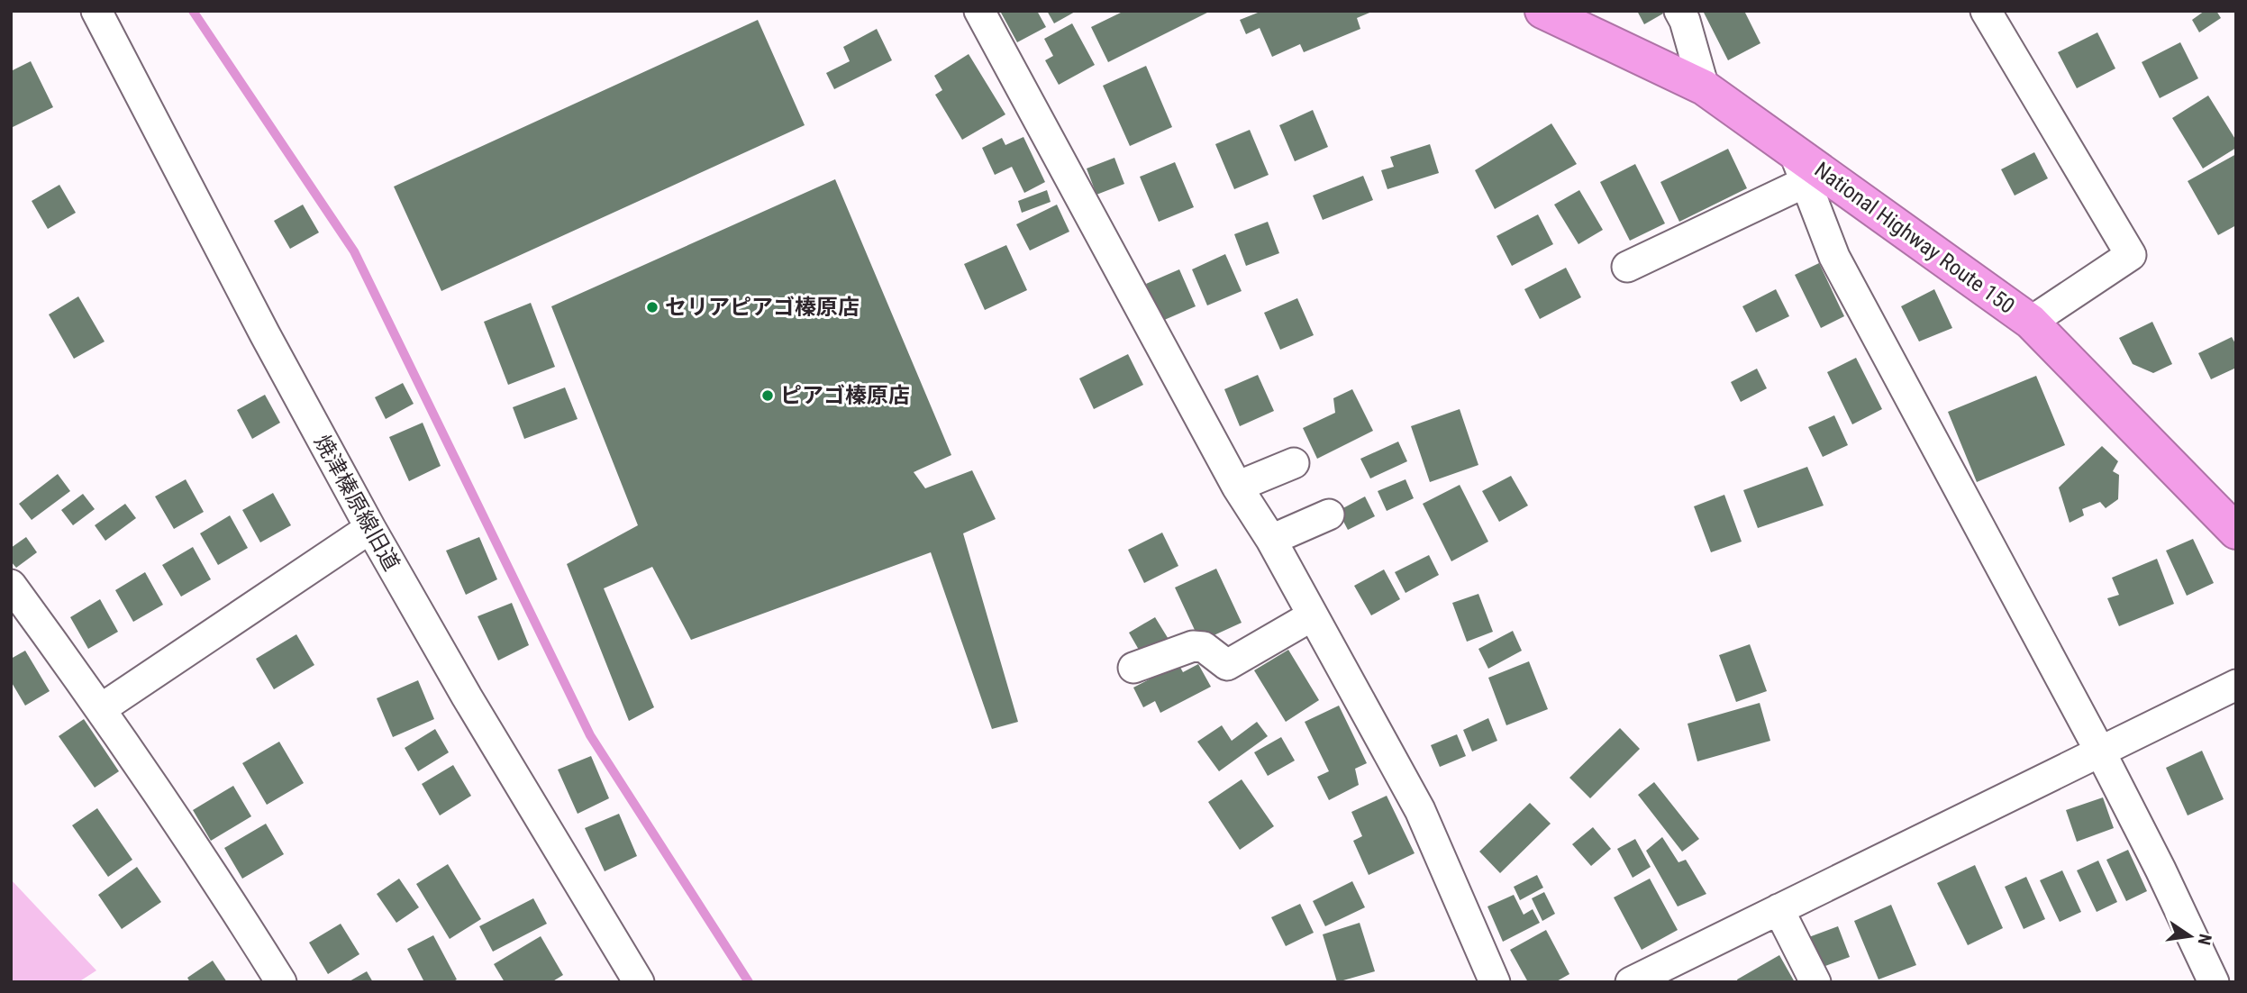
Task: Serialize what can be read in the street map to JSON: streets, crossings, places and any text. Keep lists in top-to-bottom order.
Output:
{
  "streets": {
    "highway": ["National Highway Route 150"],
    "street": ["焼津榛原線旧道"]
  },
  "places": ["セリアピアゴ榛原店", "ピアゴ榛原店"],
  "north": "right"
}
